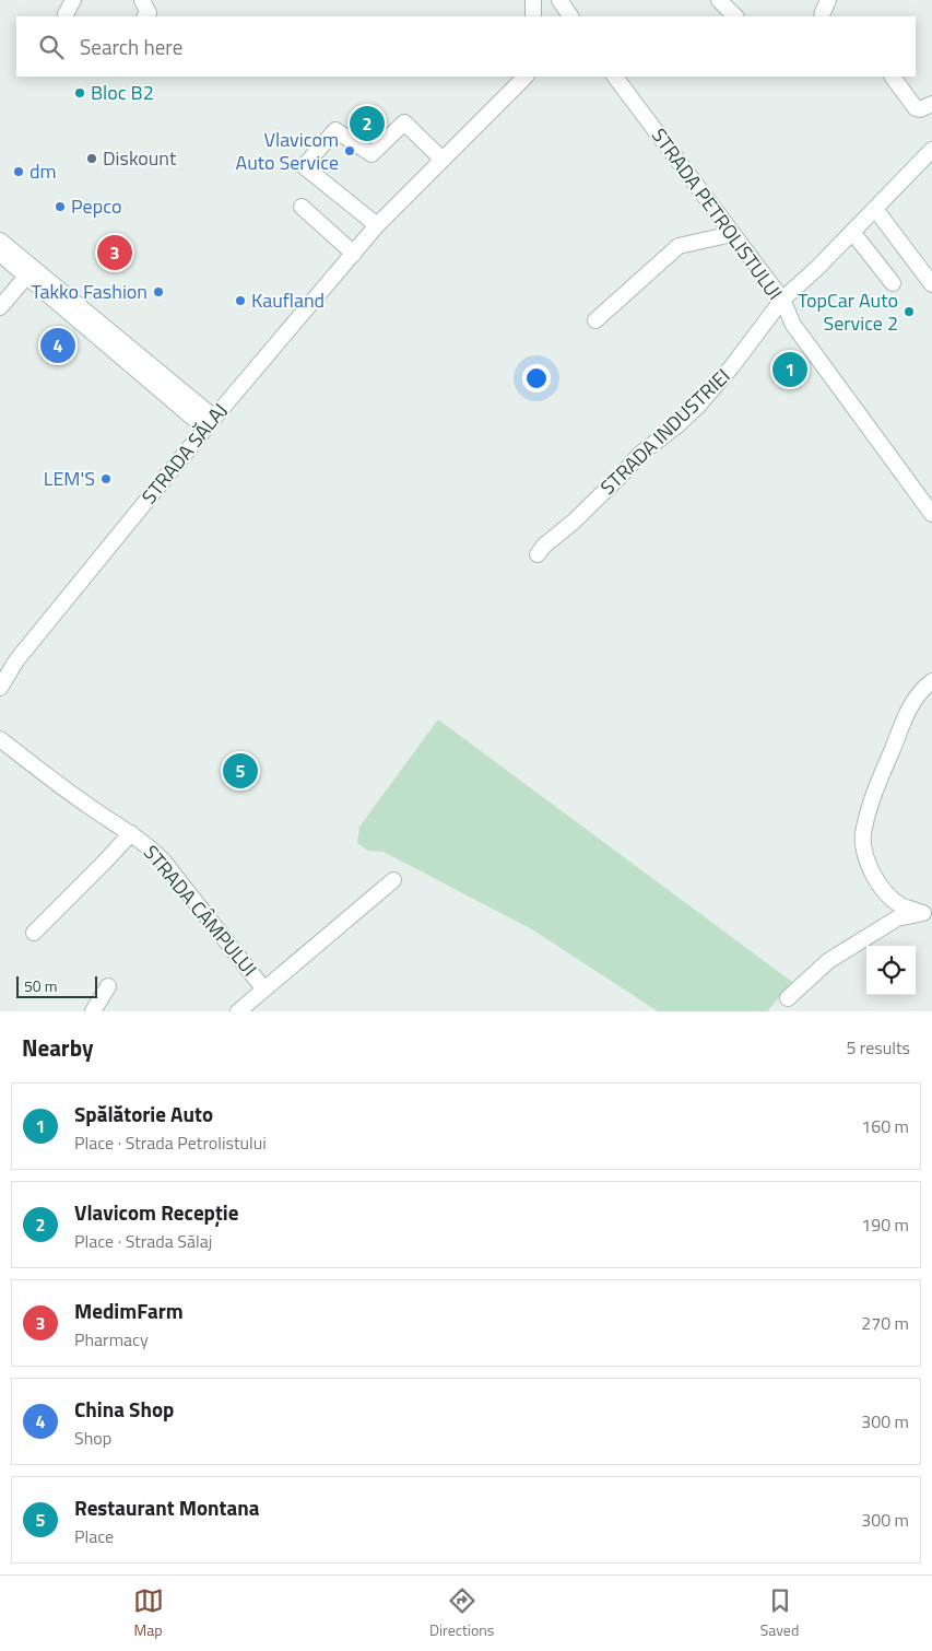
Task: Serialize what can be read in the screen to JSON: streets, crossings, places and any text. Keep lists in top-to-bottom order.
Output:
{
  "streets": {
    "street": [
      "STRADA PETROLISTULUI",
      "STRADA INDUSTRIEI",
      "STRADA SĂLAJ",
      "STRADA CÂMPULUI"
    ]
  },
  "crossings": [
    ["STRADA PETROLISTULUI", "STRADA INDUSTRIEI"]
  ],
  "places": [
    "Bloc B2",
    "Vlavicom Auto Service",
    "Diskount",
    "dm",
    "Pepco",
    "Takko Fashion",
    "Kaufland",
    "TopCar Auto Service 2",
    "LEM'S"
  ],
  "scale_bar": "50 m",
  "page": {
    "search": "Search here",
    "pins": [
      "2",
      "3",
      "4",
      "1",
      "5"
    ],
    "scale": "50 m",
    "heading": ["Nearby", "5 results"],
    "list": [
      {
        "mark": "1",
        "name": "Spălătorie Auto",
        "note": "Place · Strada Petrolistului",
        "value": "160 m"
      },
      {
        "mark": "2",
        "name": "Vlavicom Recepție",
        "note": "Place · Strada Sălaj",
        "value": "190 m"
      },
      {
        "mark": "3",
        "name": "MedimFarm",
        "note": "Pharmacy",
        "value": "270 m"
      },
      {
        "mark": "4",
        "name": "China Shop",
        "note": "Shop",
        "value": "300 m"
      },
      {
        "mark": "5",
        "name": "Restaurant Montana",
        "note": "Place",
        "value": "300 m"
      }
    ],
    "nav": ["Map", "Directions", "Saved"]
  }
}
